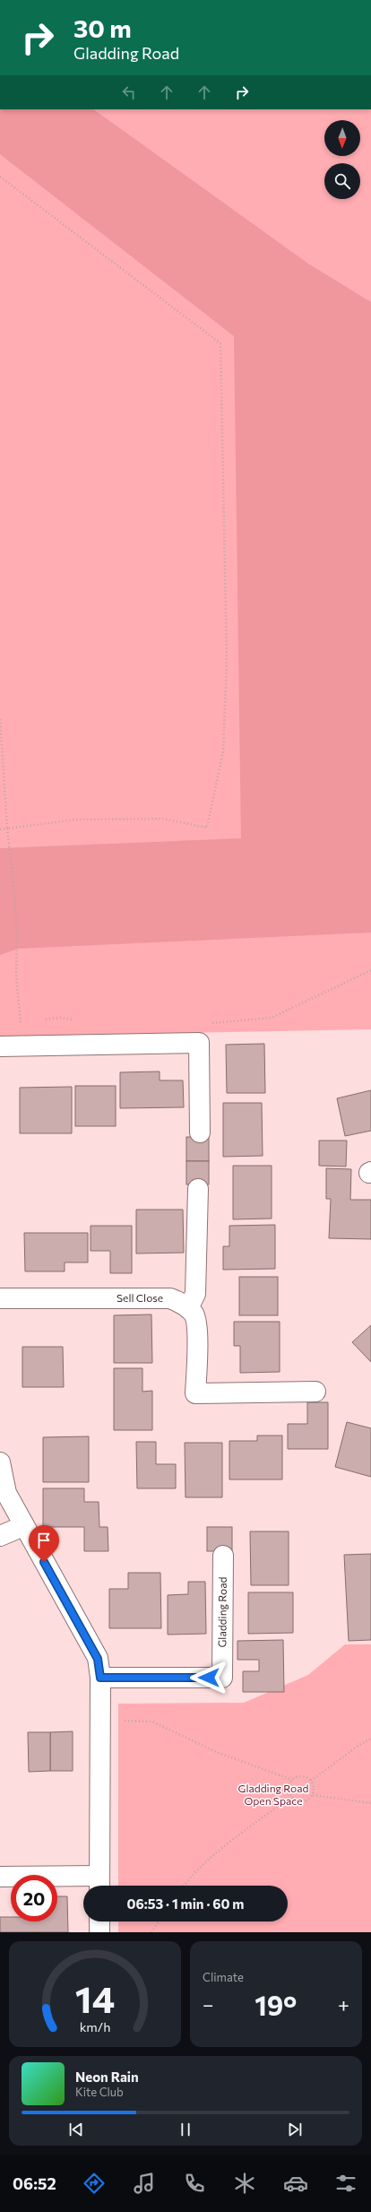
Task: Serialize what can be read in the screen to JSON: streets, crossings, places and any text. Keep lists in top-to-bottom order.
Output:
{
  "streets": {
    "street": ["Sell Close", "Gladding Road"]
  },
  "parks": ["Gladding Road Open Space"],
  "north": "bottom",
  "page": {
    "turn": ["30 m", "Gladding Road"],
    "limit": "20",
    "trip": "06:53 · 1 min · 60 m",
    "tile": "Climate",
    "heat": ["−", "19°", "+"],
    "song": ["Neon Rain", "Kite Club"],
    "tabs": "06:52",
    "gauge": ["14", "km/h"]
  }
}
